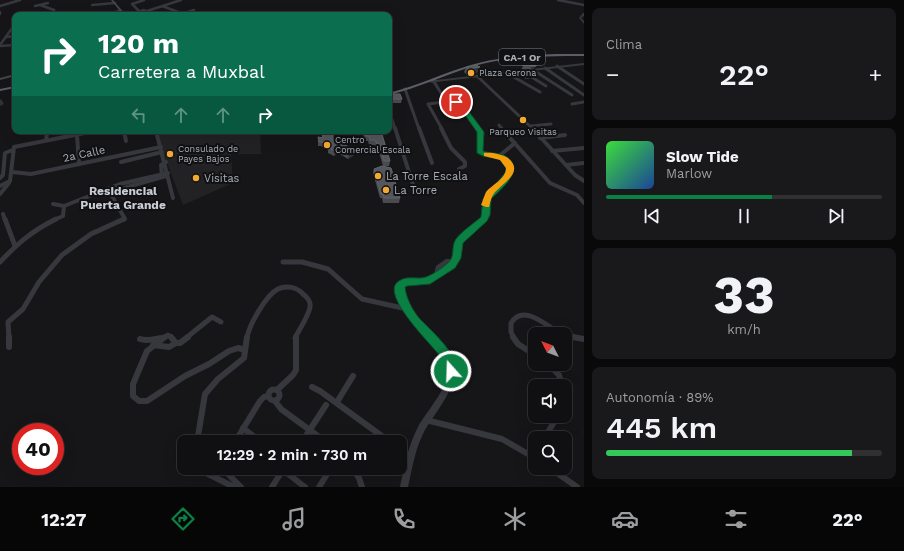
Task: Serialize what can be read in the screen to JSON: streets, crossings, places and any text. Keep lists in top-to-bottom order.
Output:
{
  "streets": {
    "highway": ["CA-1 Or"],
    "street": ["2a Calle"]
  },
  "districts": ["Residencial Puerta Grande"],
  "places": [
    "Plaza Gerona",
    "Parqueo Visitas",
    "Centro Comercial Escala",
    "Consulado de Payes Bajos",
    "La Torre Escala",
    "Visitas",
    "La Torre"
  ],
  "north": "top left",
  "page": {
    "tile": [
      "Clima",
      ["33", "km/h"],
      ["Autonomía · 89%", "445 km"]
    ],
    "turn": ["120 m", "Carretera a Muxbal"],
    "heat": ["−", "22°", "+"],
    "song": ["Slow Tide", "Marlow"],
    "limit": "40",
    "trip": "12:29 · 2 min · 730 m",
    "tabs": ["12:27", "22°"]
  }
}
